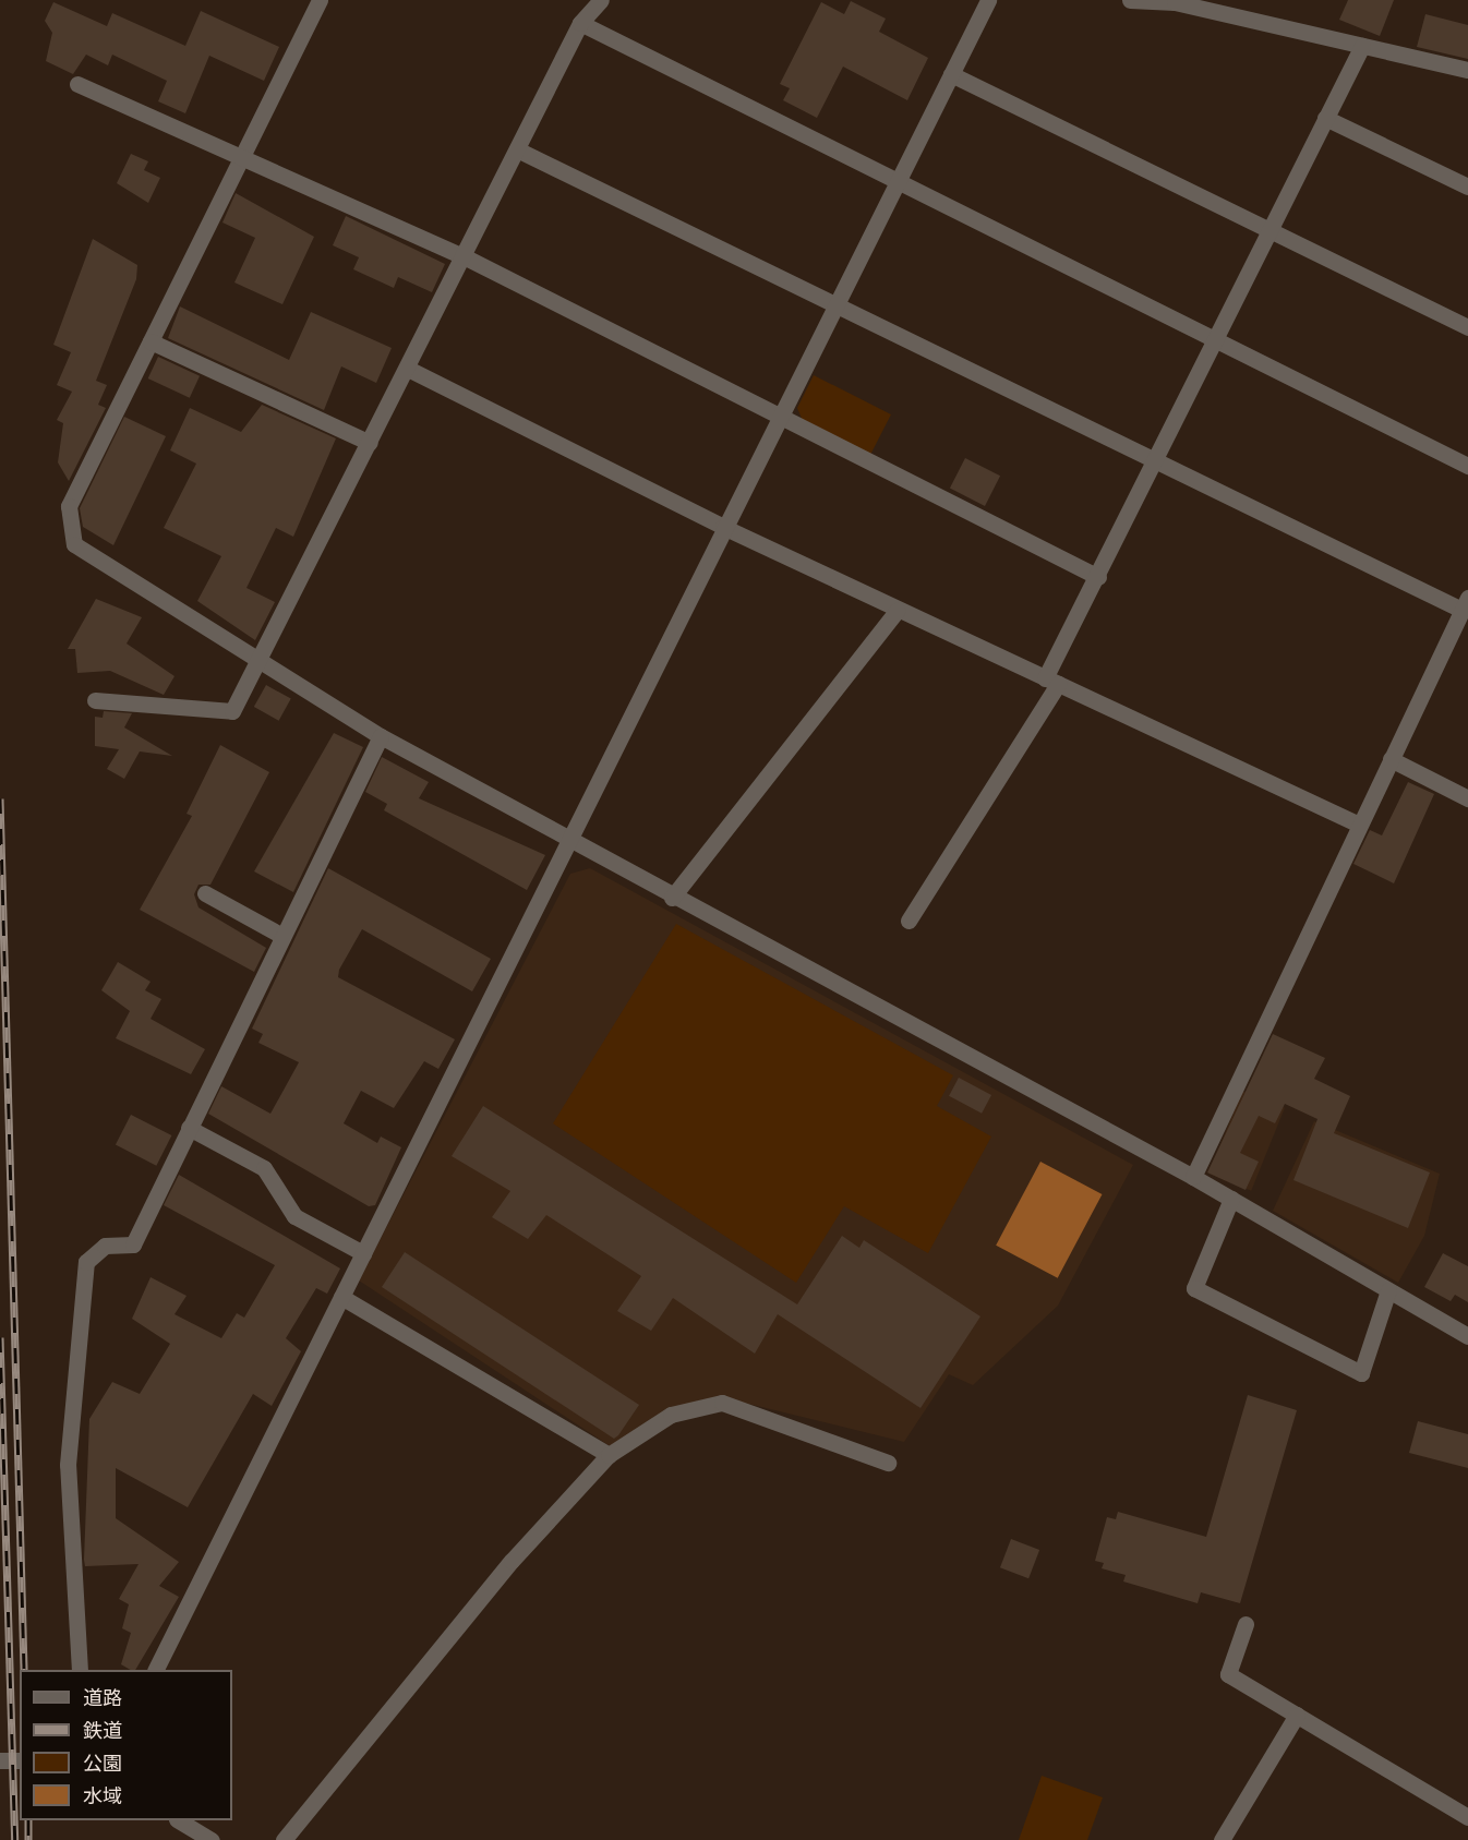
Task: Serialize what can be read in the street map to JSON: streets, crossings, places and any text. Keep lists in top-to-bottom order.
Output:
{
  "legend": [
    "道路",
    "鉄道",
    "公園",
    "水域"
  ]
}
